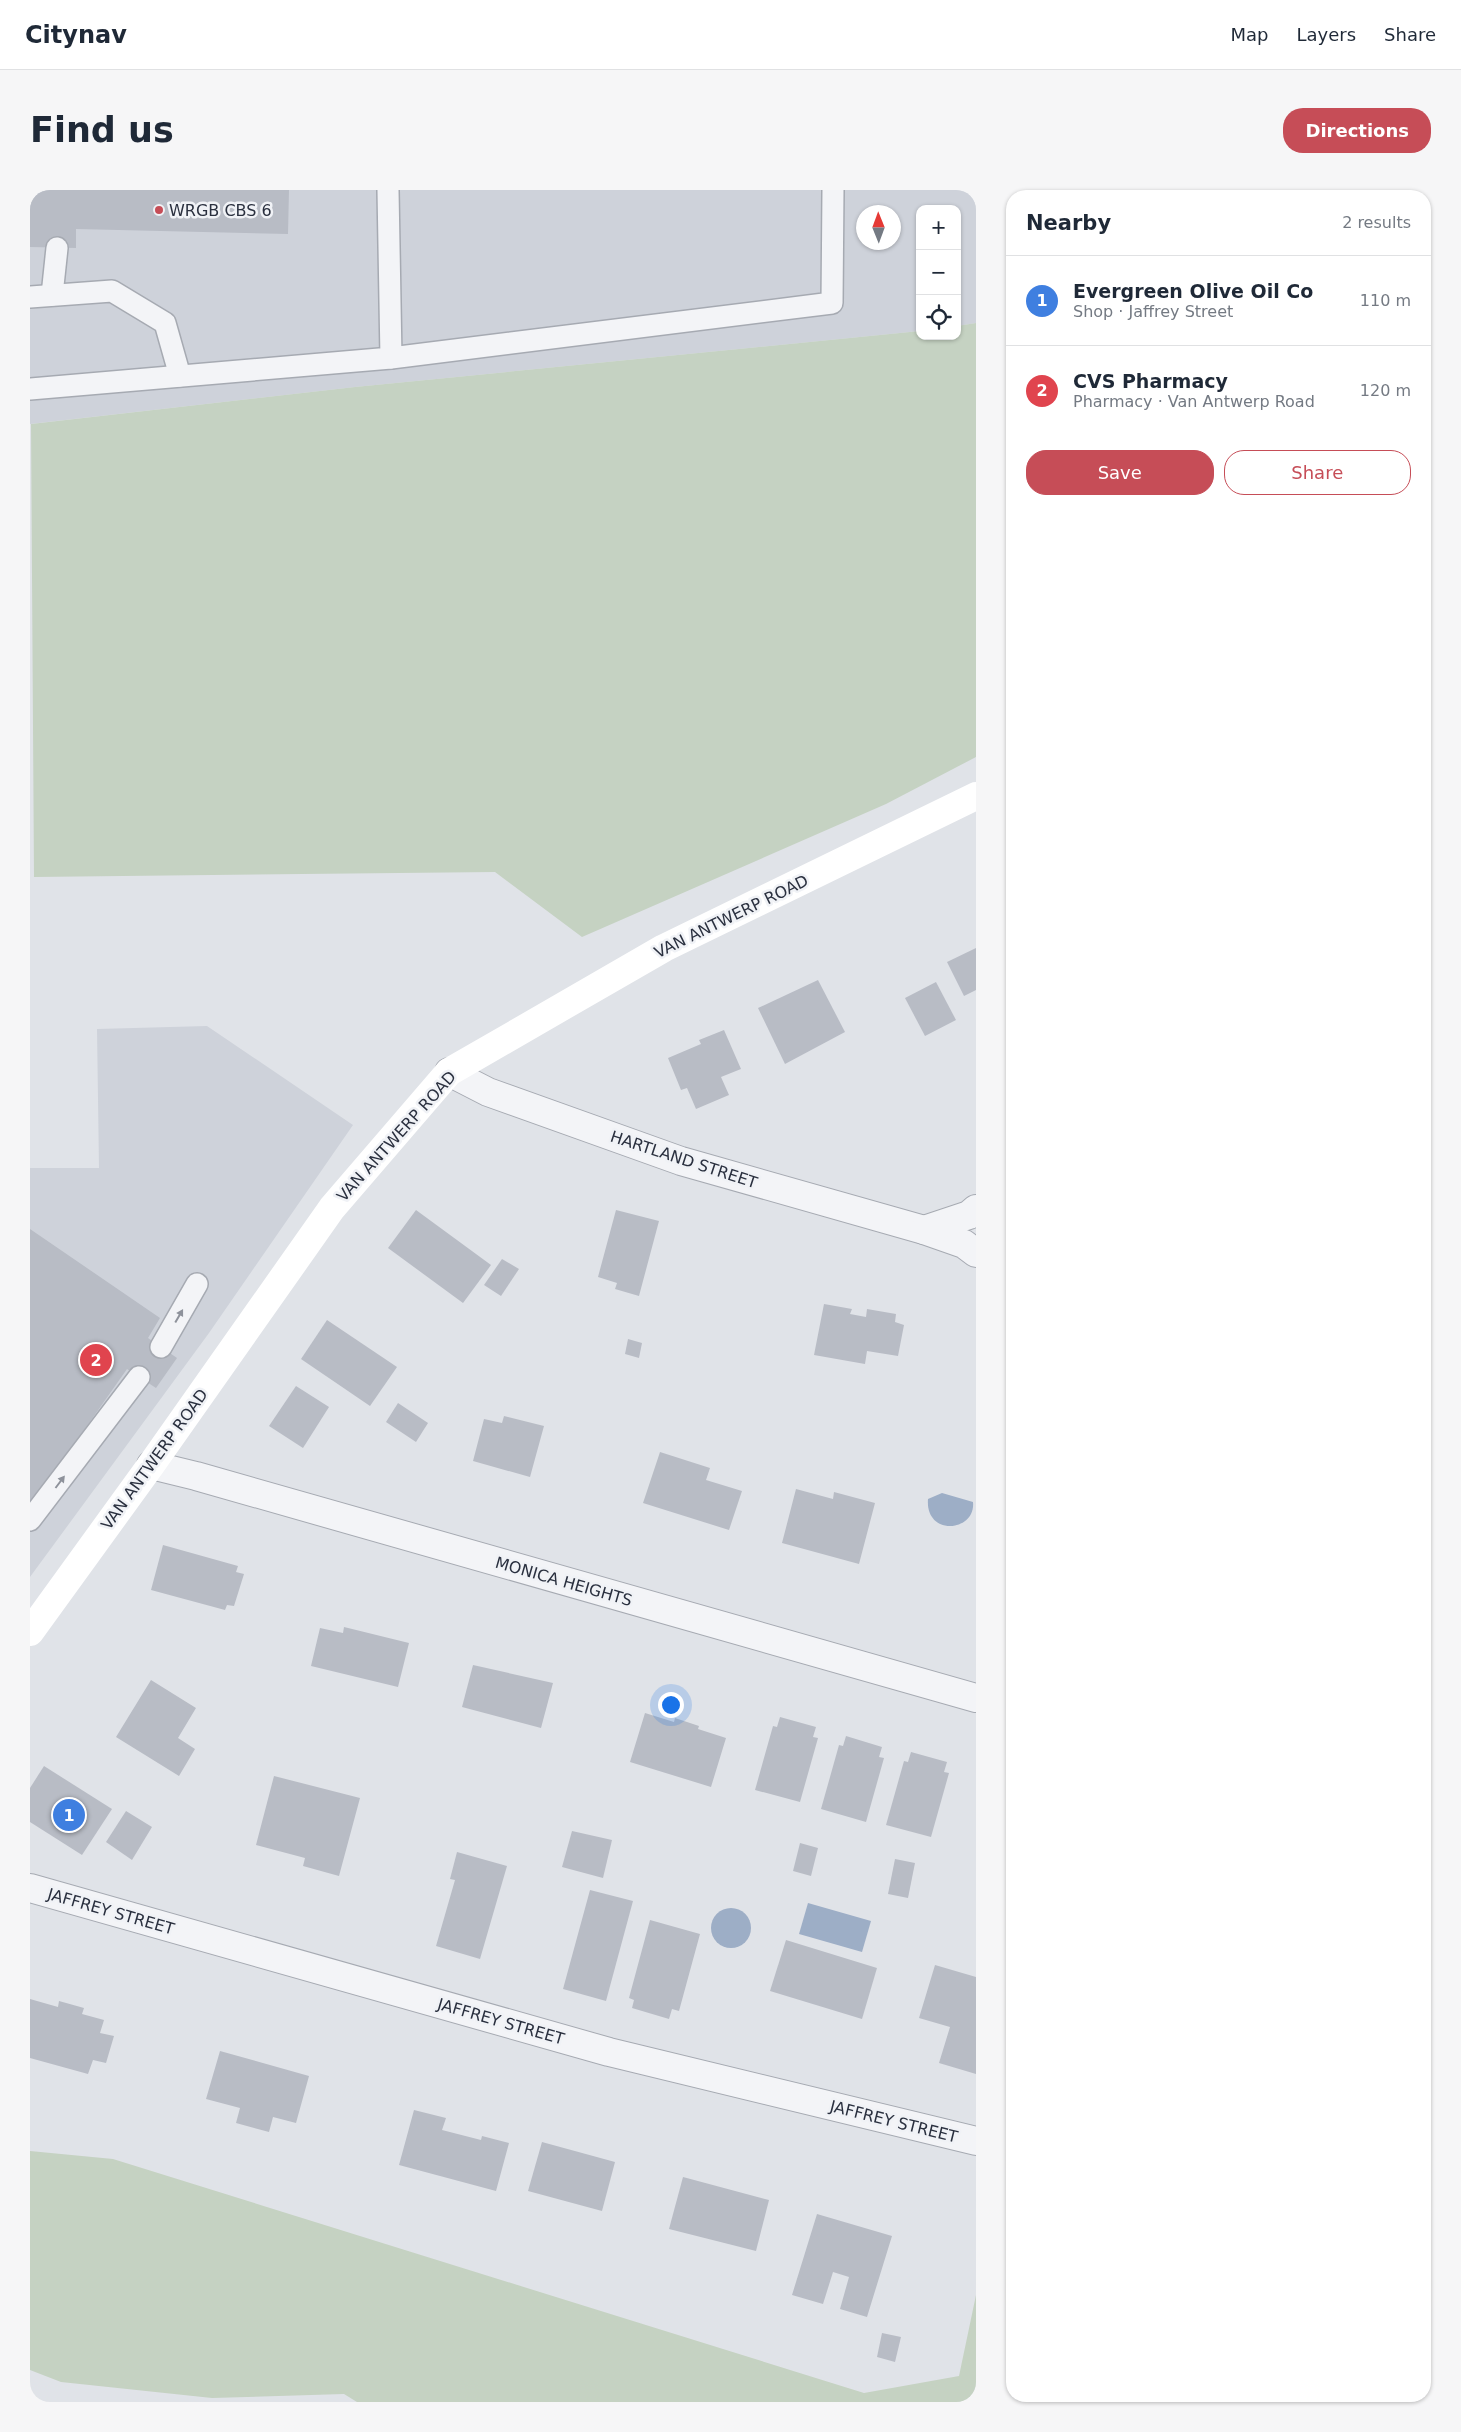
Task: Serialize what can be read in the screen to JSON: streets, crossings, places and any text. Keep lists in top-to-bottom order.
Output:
{
  "streets": {
    "street": [
      "VAN ANTWERP ROAD",
      "HARTLAND STREET",
      "MONICA HEIGHTS",
      "JAFFREY STREET"
    ]
  },
  "crossings": [
    ["VAN ANTWERP ROAD", "HARTLAND STREET"],
    ["VAN ANTWERP ROAD", "MONICA HEIGHTS"]
  ],
  "places": ["WRGB CBS 6"],
  "north": "top",
  "page": {
    "header": "Citynav",
    "nav": ["Map", "Layers", "Share"],
    "buttons": [
      "Directions",
      ["Save", "Share"]
    ],
    "title": "Find us",
    "heading": ["Nearby", "2 results"],
    "map_buttons": ["+", "−"],
    "list": [
      {
        "mark": "1",
        "name": "Evergreen Olive Oil Co",
        "note": "Shop · Jaffrey Street",
        "value": "110 m"
      },
      {
        "mark": "2",
        "name": "CVS Pharmacy",
        "note": "Pharmacy · Van Antwerp Road",
        "value": "120 m"
      }
    ],
    "pins": ["2", "1"]
  }
}
